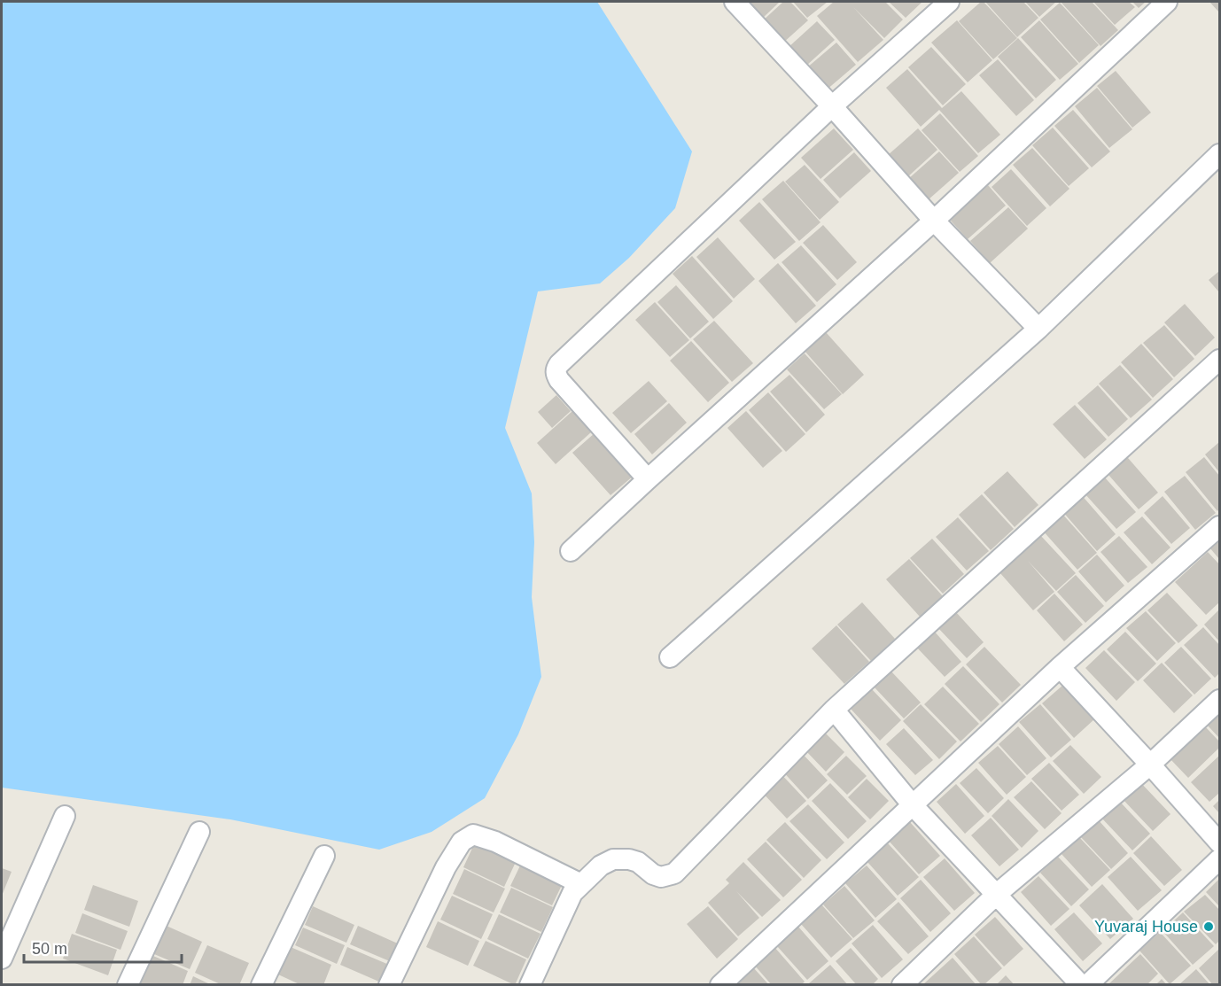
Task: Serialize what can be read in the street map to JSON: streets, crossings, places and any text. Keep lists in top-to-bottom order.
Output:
{
  "places": ["Yuvaraj House"],
  "scale_bar": "50 m"
}
